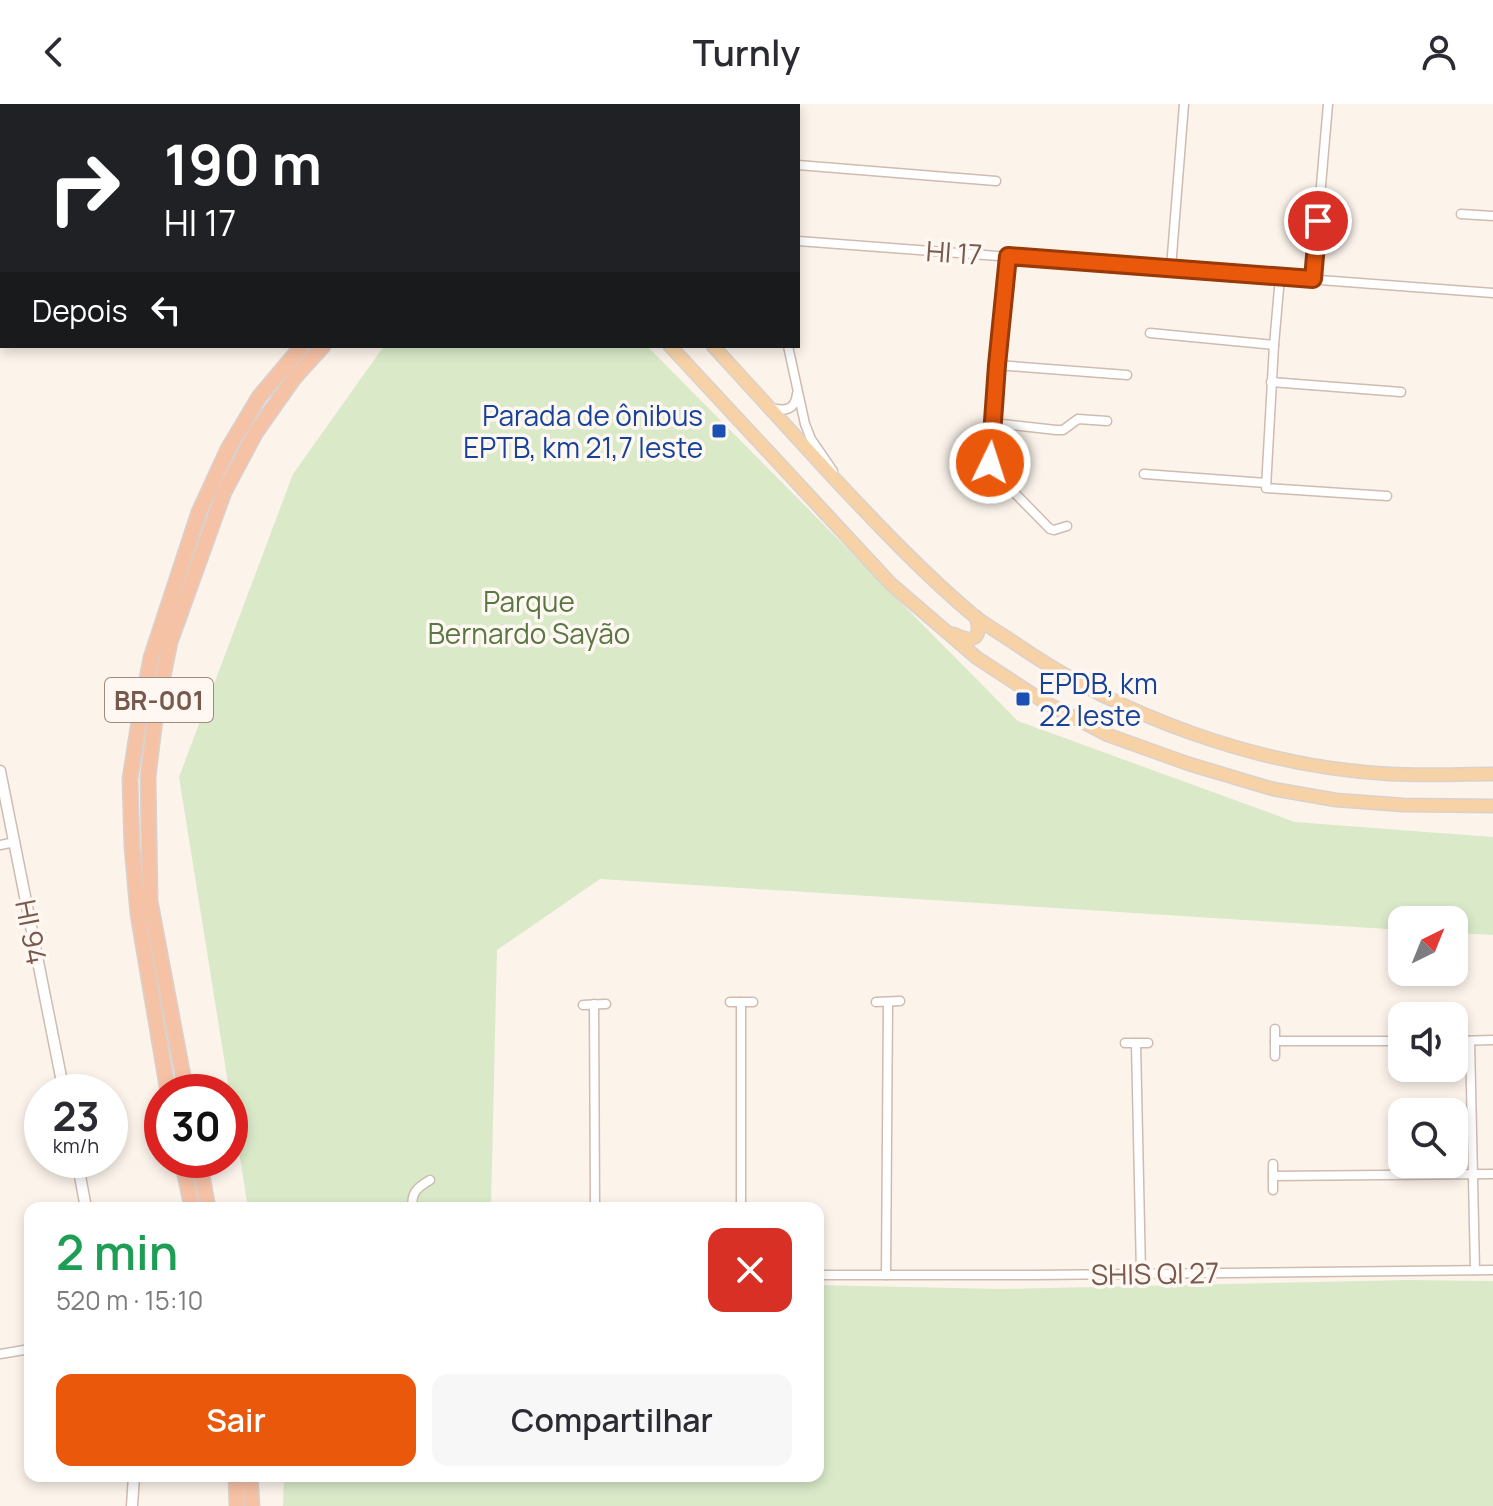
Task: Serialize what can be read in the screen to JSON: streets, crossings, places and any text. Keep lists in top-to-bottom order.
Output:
{
  "streets": {
    "highway": ["BR-001"],
    "street": ["HI 17", "HI 94", "SHIS QI 27"]
  },
  "parks": ["Parque Bernardo Sayão"],
  "places": {
    "transit": ["Parada de ônibus EPTB, km 21,7 leste", "EPDB, km 22 leste"]
  },
  "north": "top right",
  "page": {
    "header": "Turnly",
    "turn": ["190 m", "HI 17"],
    "then": "Depois",
    "speed": "23 km/h",
    "limit": "30",
    "heading": ["2 min", "520 m · 15:10"],
    "buttons": ["Sair", "Compartilhar"]
  }
}
